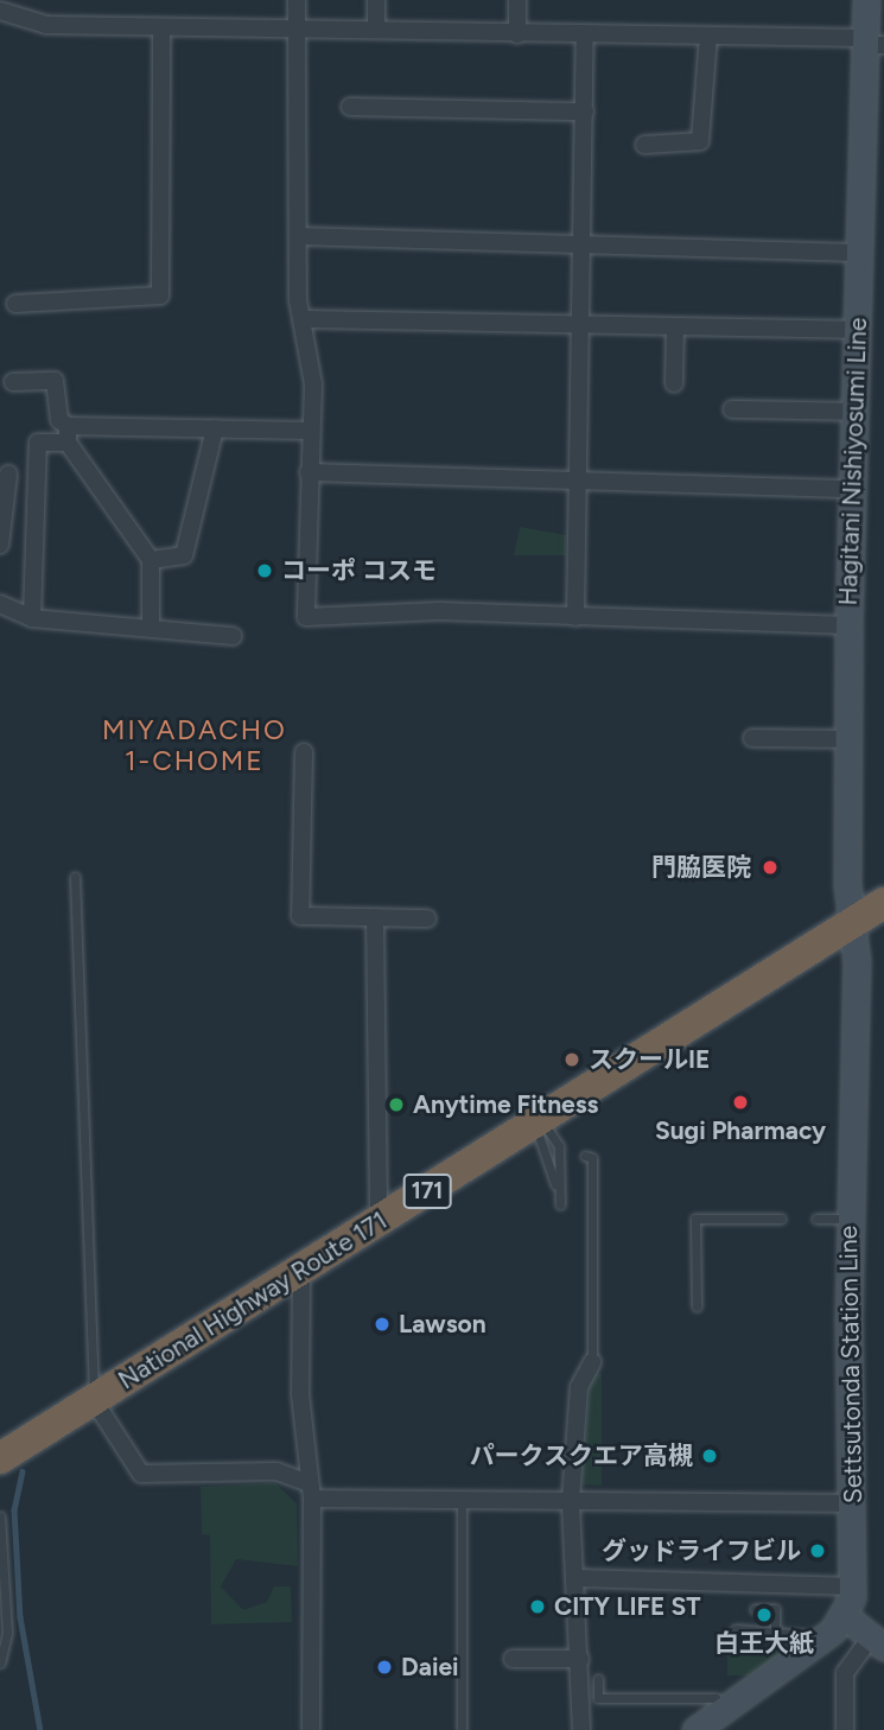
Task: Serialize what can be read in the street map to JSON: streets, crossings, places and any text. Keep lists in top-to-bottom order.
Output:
{
  "streets": {
    "highway": ["171", "National Highway Route 171"],
    "main road": ["Hagitani Nishiyosumi Line", "Settsutonda Station Line"]
  },
  "crossings": [
    ["Hagitani Nishiyosumi Line", "National Highway Route 171"],
    ["Hagitani Nishiyosumi Line", "Settsutonda Station Line"],
    ["National Highway Route 171", "Settsutonda Station Line"]
  ],
  "districts": ["MIYADACHO 1-CHOME"],
  "places": [
    "コーポ コスモ",
    "門脇医院",
    "スクールIE",
    "Sugi Pharmacy",
    "Anytime Fitness",
    "Lawson",
    "パークスクエア高槻",
    "グッドライフビル",
    "CITY LIFE ST",
    "白王大紙",
    "Daiei"
  ]
}
